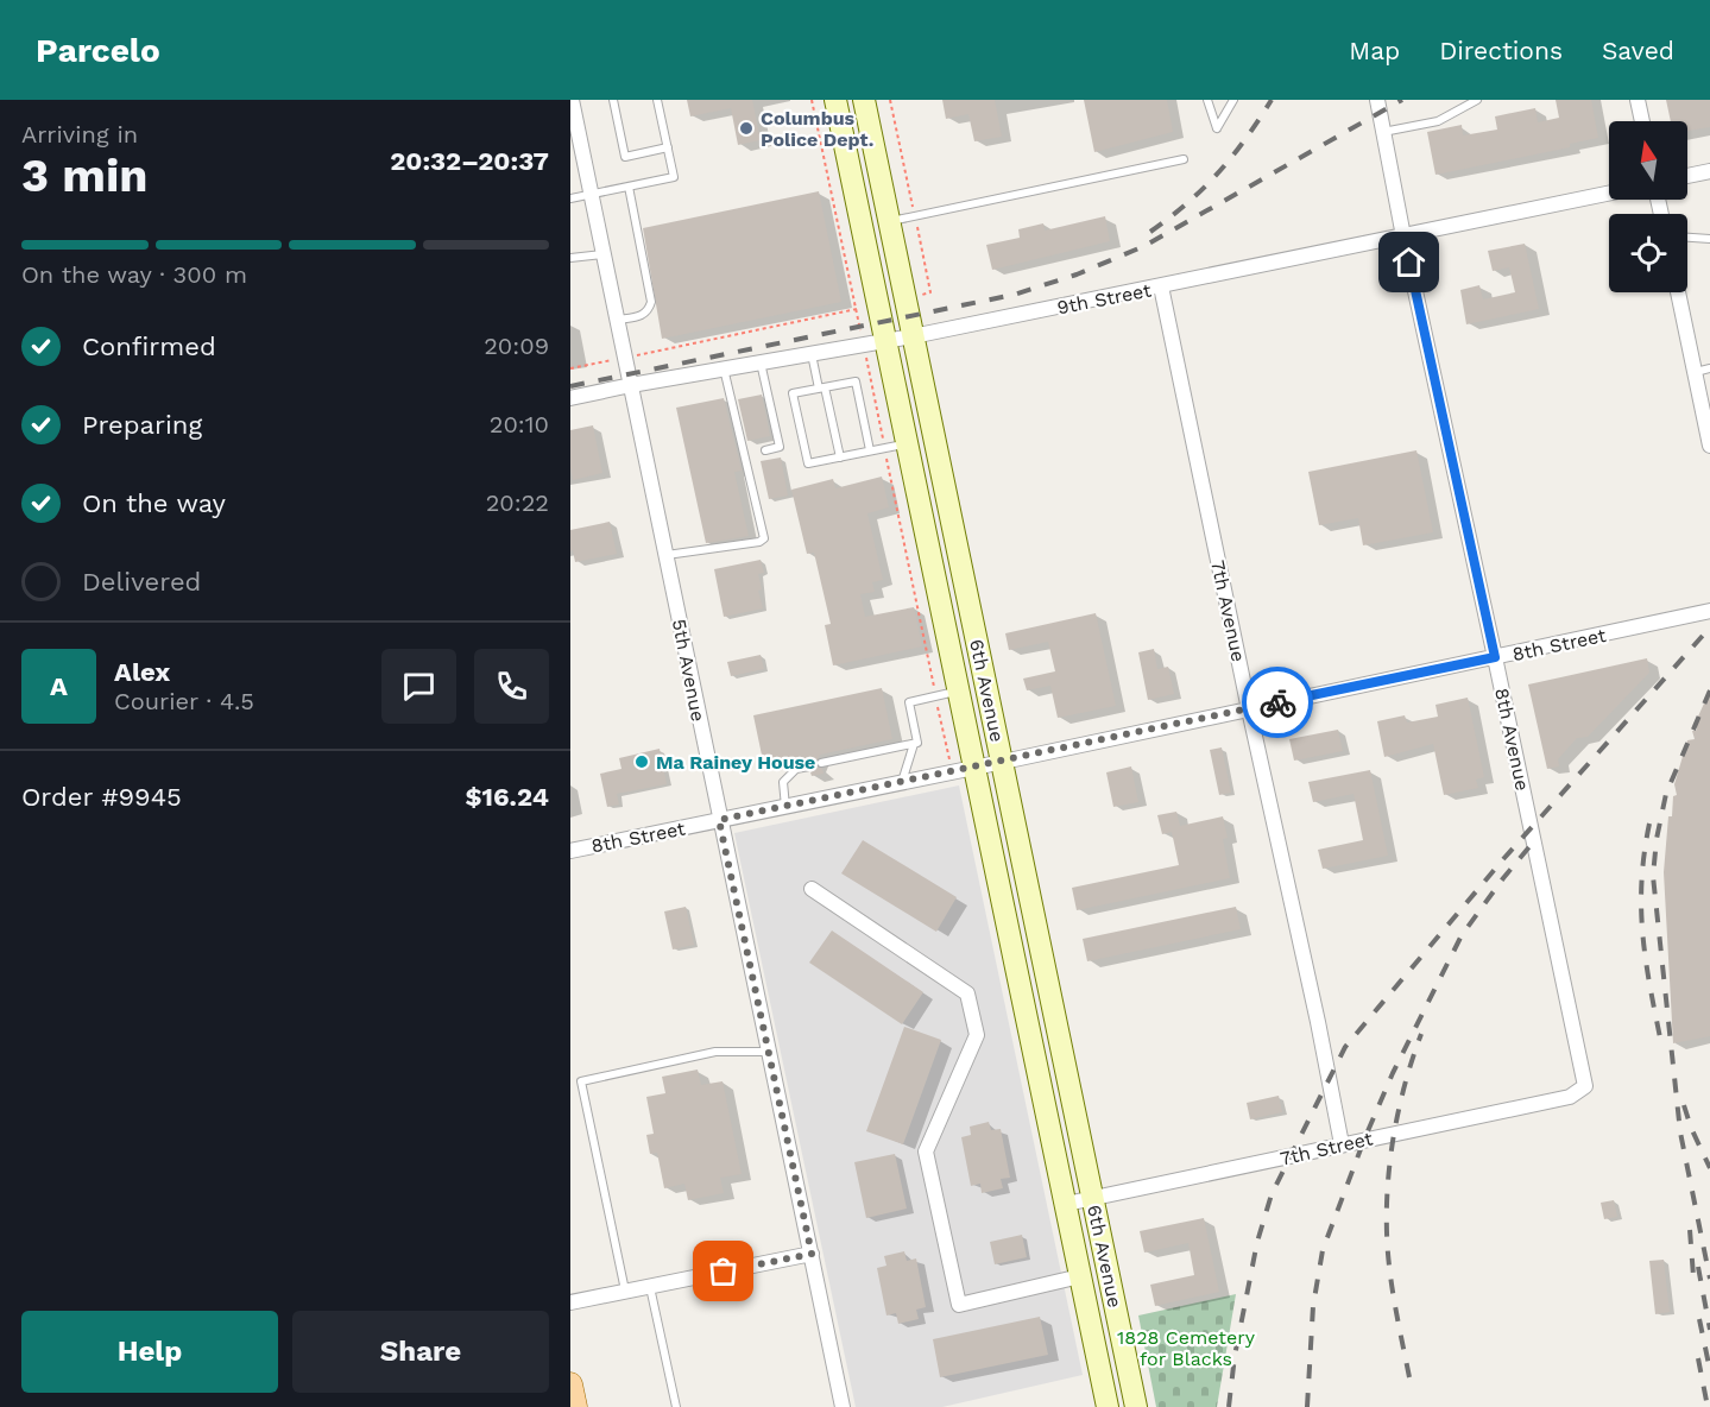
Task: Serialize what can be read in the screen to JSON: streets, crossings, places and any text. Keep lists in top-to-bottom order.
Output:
{
  "streets": {
    "main road": ["6th Avenue"],
    "street": [
      "9th Street",
      "7th Avenue",
      "8th Street",
      "5th Avenue",
      "8th Avenue",
      "7th Street"
    ]
  },
  "crossings": [
    ["9th Street", "7th Avenue"],
    ["9th Street", "5th Avenue"],
    ["9th Street", "6th Avenue"],
    ["9th Street", "8th Avenue"],
    ["7th Avenue", "8th Street"],
    ["7th Avenue", "7th Street"],
    ["8th Street", "5th Avenue"],
    ["8th Street", "6th Avenue"],
    ["8th Street", "8th Avenue"],
    ["6th Avenue", "7th Street"],
    ["8th Avenue", "7th Street"]
  ],
  "parks": ["1828 Cemetery for Blacks"],
  "places": ["Columbus Police Dept.", "Ma Rainey House"],
  "north": "top",
  "page": {
    "header": "Parcelo",
    "nav": ["Map", "Directions", "Saved"],
    "heading": ["3 min", "Arriving in", "20:32–20:37"],
    "panel": [
      "Alex",
      "Courier · 4.5",
      "Order #9945",
      "$16.24"
    ],
    "bar": "On the way · 300 m",
    "list": [
      ["Confirmed", "20:09"],
      ["Preparing", "20:10"],
      ["On the way", "20:22"],
      "Delivered"
    ],
    "round": "A",
    "buttons": ["Help", "Share"]
  }
}
